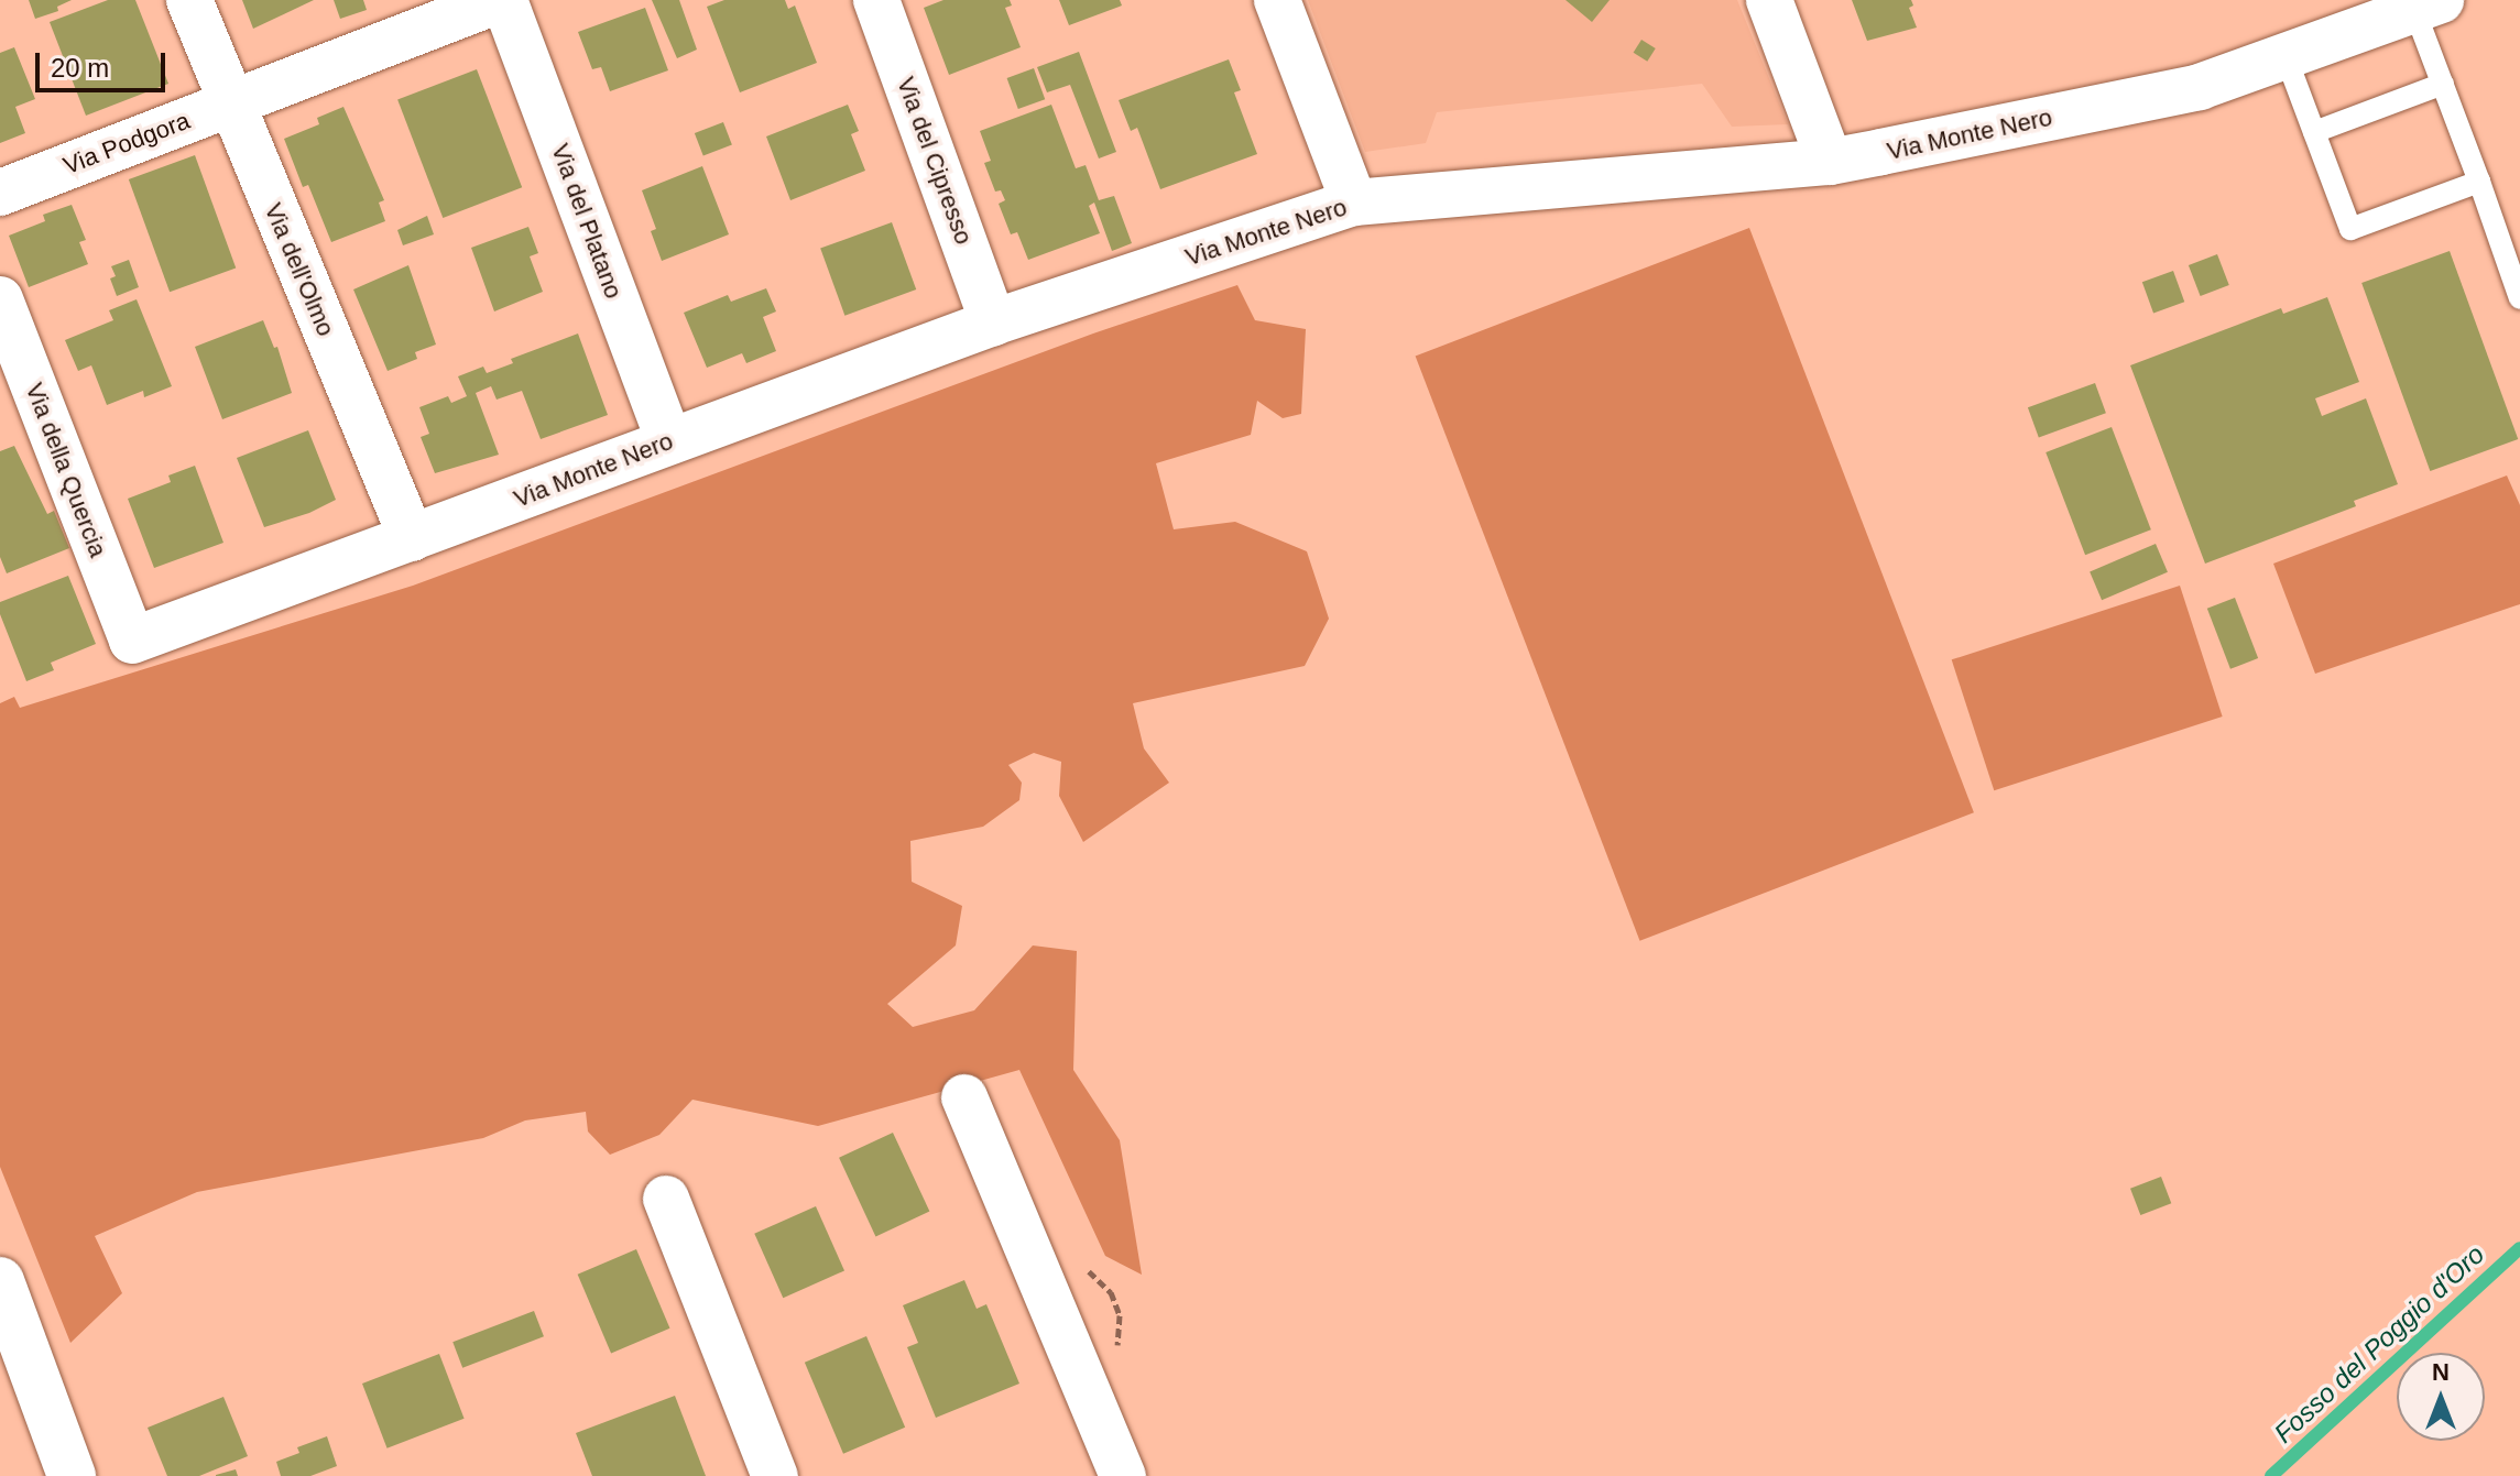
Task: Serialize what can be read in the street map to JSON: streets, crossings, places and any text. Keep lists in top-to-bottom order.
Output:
{
  "streets": {
    "street": [
      "Via Monte Nero",
      "Via Podgora",
      "Via del Cipresso",
      "Via del Platano",
      "Via dell'Olmo",
      "Via della Quercia"
    ]
  },
  "crossings": [
    ["Via Monte Nero", "Via del Cipresso"],
    ["Via Monte Nero", "Via del Platano"],
    ["Via Monte Nero", "Via dell'Olmo"],
    ["Via Monte Nero", "Via della Quercia"],
    ["Via Podgora", "Via del Platano"],
    ["Via Podgora", "Via dell'Olmo"]
  ],
  "water": ["Fosso del Poggio d'Oro"],
  "scale_bar": "20 m",
  "north": "top"
}
